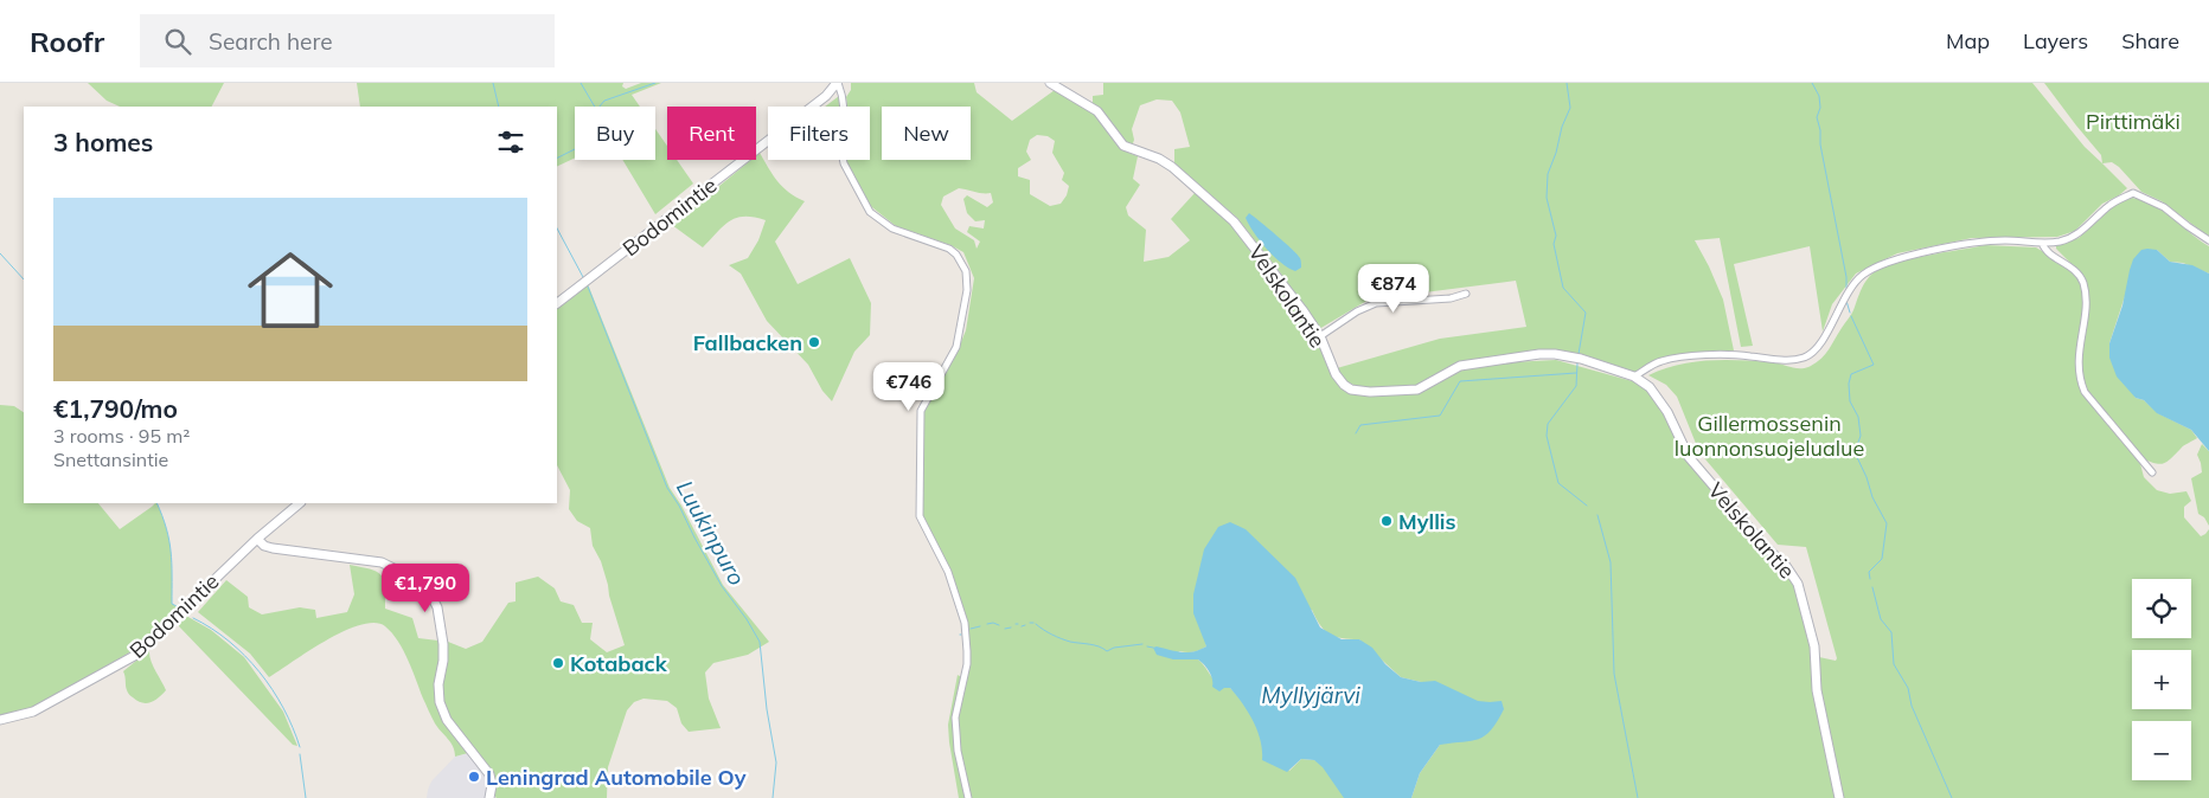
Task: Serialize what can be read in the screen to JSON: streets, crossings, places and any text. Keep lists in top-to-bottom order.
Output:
{
  "streets": {
    "street": ["Bodomintie", "Velskolantie"]
  },
  "water": ["Luukinpuro", "Myllyjärvi"],
  "parks": ["Pirttimäki", "Gillermossenin luonnonsuojelualue"],
  "places": [
    "Fallbacken",
    "Myllis",
    "Kotaback",
    "Leningrad Automobile Oy"
  ],
  "page": {
    "header": "Roofr",
    "search": "Search here",
    "nav": ["Map", "Layers", "Share"],
    "chip": [
      "Buy",
      "Rent",
      "Filters",
      "New"
    ],
    "heading": "3 homes",
    "list": [
      {
        "name": "€1,790/mo",
        "note": "3 rooms · 95 m² · Snettansintie"
      }
    ],
    "price": ["€874", "€746", "€1,790"],
    "map_buttons": ["+", "−"]
  }
}
